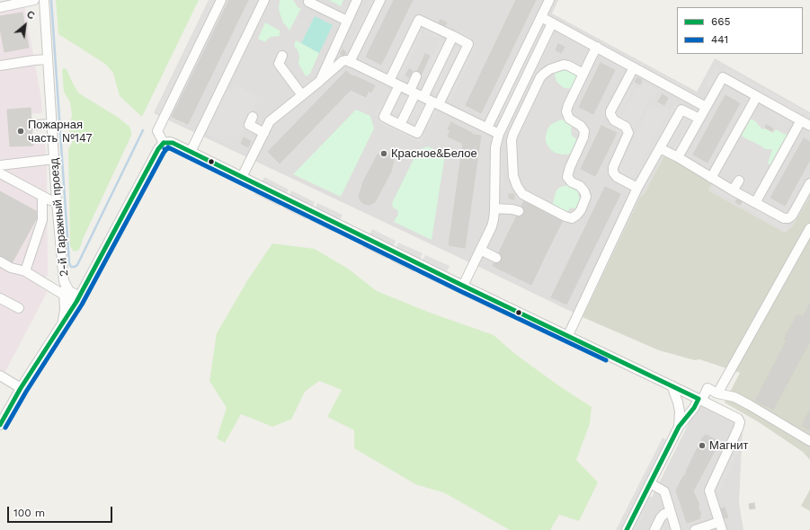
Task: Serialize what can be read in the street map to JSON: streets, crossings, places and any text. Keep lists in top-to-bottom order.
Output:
{
  "streets": {
    "street": ["2-й Гаражный проезд"]
  },
  "places": ["Пожарная часть №147", "Красное&Белое", "Магнит"],
  "lines": ["transit line 665", "transit line 441"],
  "legend": ["665", "441"],
  "scale_bar": "100 m",
  "north": "top right"
}
